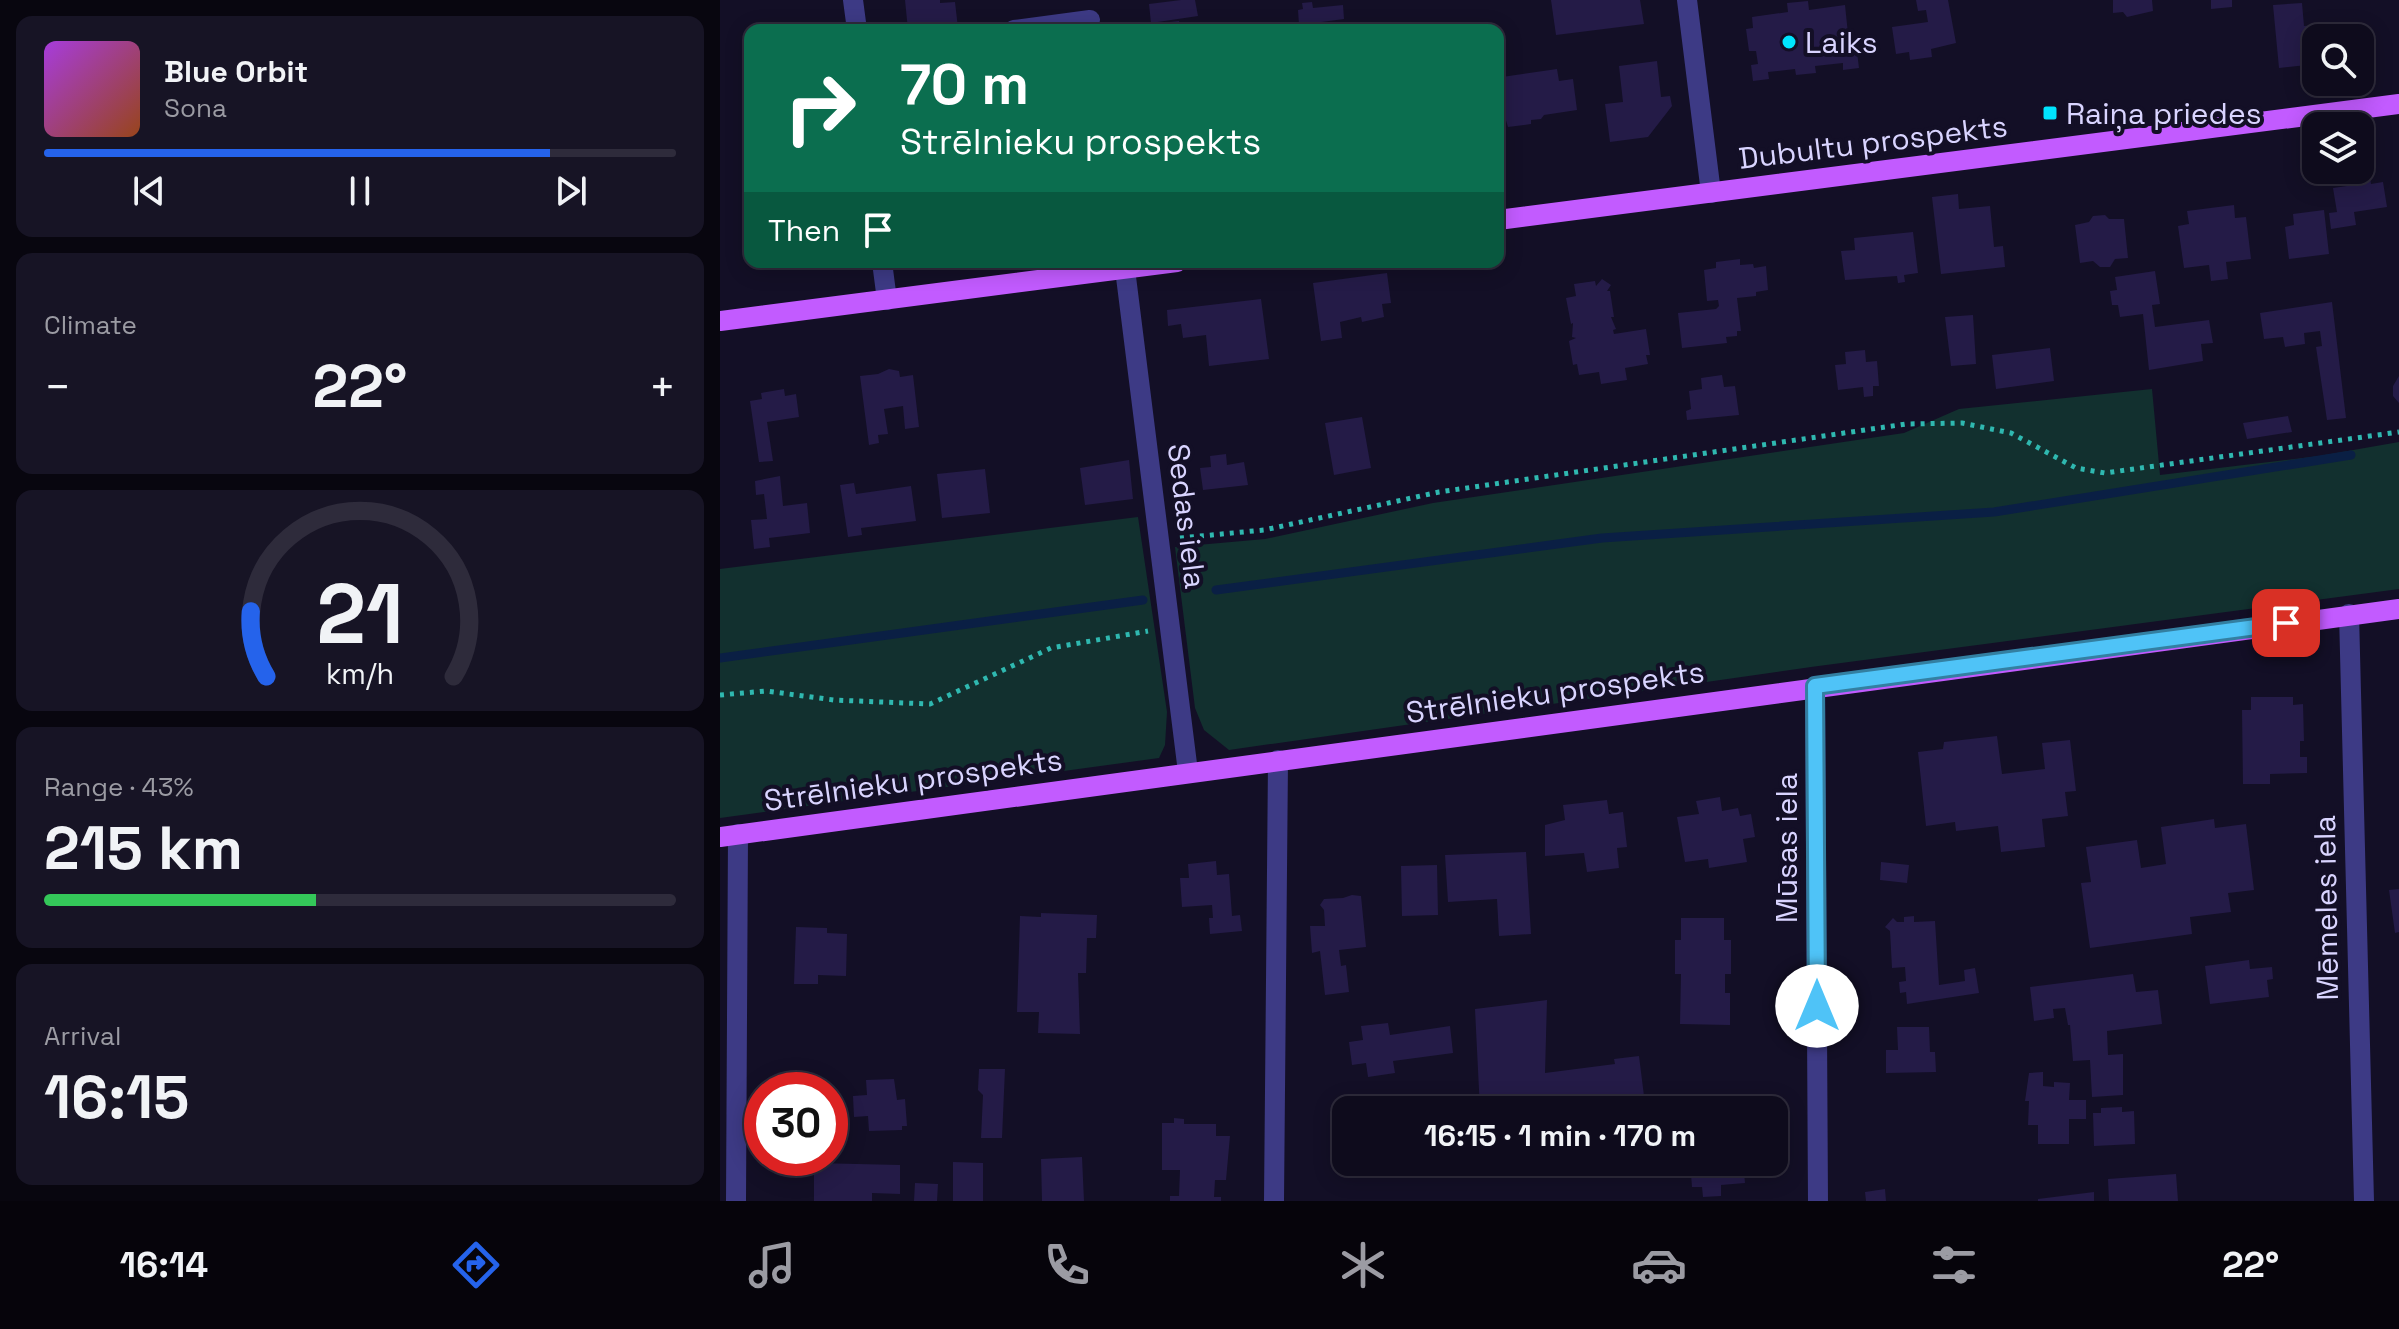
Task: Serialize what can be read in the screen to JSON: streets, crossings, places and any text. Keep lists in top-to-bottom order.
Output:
{
  "streets": {
    "main road": ["Dubultu prospekts", "Strēlnieku prospekts"],
    "street": ["Sedas iela", "Mūsas iela", "Mēmeles iela"]
  },
  "crossings": [
    ["Sedas iela", "Strēlnieku prospekts"],
    ["Strēlnieku prospekts", "Mūsas iela"],
    ["Strēlnieku prospekts", "Mēmeles iela"]
  ],
  "places": {
    "other": ["Laiks"],
    "transit": ["Raiņa priedes"]
  },
  "page": {
    "turn": ["70 m", "Strēlnieku prospekts"],
    "song": ["Blue Orbit", "Sona"],
    "then": "Then",
    "tile": [
      "Climate",
      ["Range · 43%", "215 km"],
      ["Arrival", "16:15"]
    ],
    "heat": ["−", "22°", "+"],
    "limit": "30",
    "trip": "16:15 · 1 min · 170 m",
    "tabs": ["16:14", "22°"],
    "gauge": ["21", "km/h"]
  }
}
